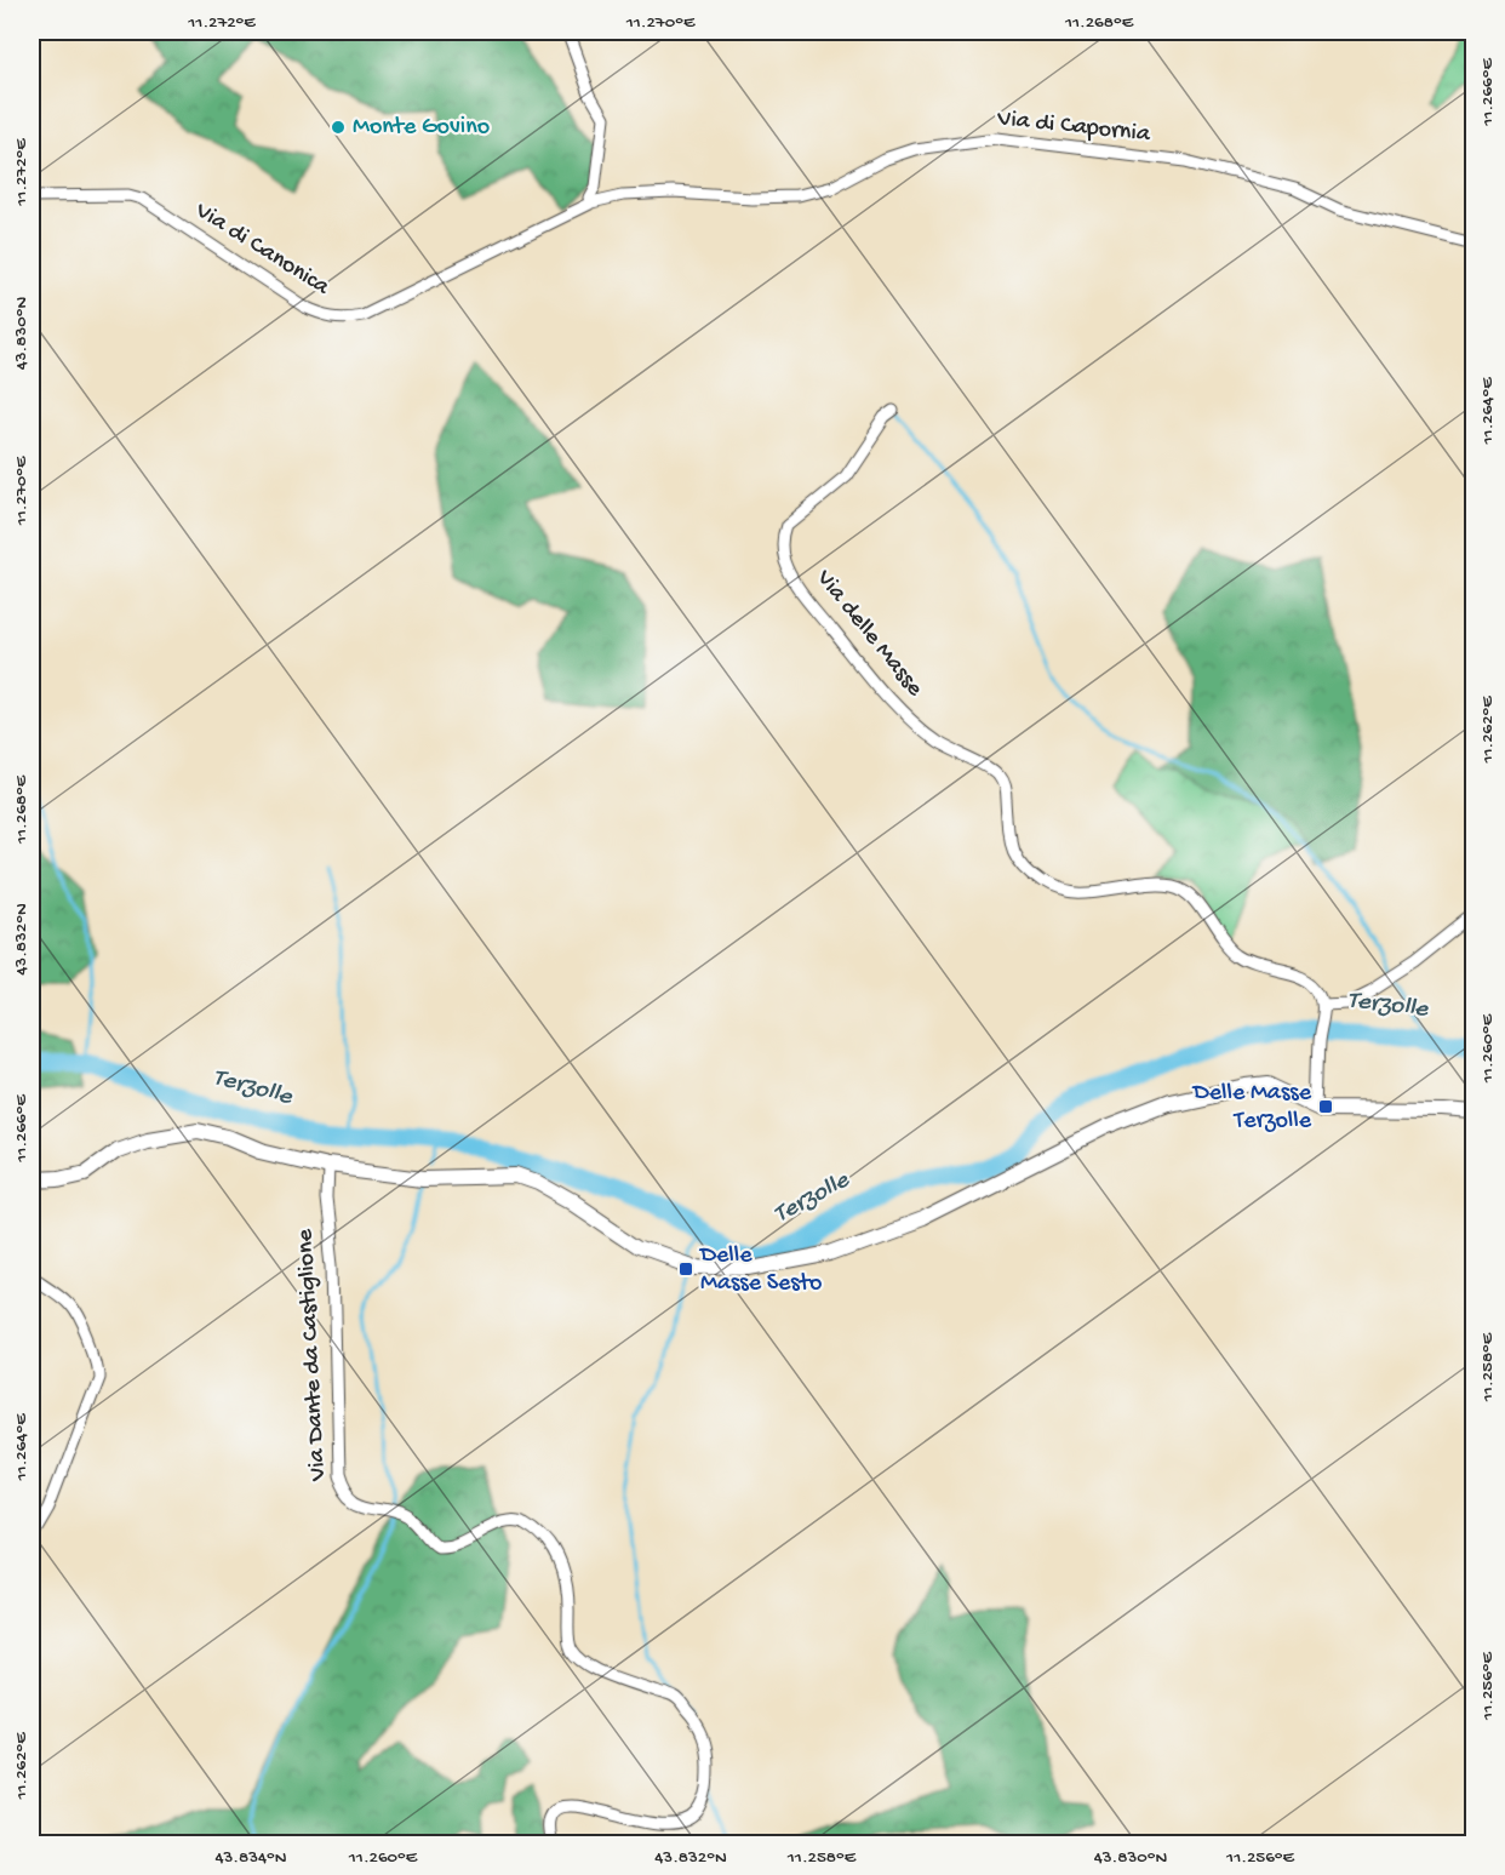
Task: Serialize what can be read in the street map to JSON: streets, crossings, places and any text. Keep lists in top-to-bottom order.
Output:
{
  "streets": {
    "street": [
      "Via di Capornia",
      "Via di Canonica",
      "Via delle Masse",
      "Via Dante da Castiglione"
    ]
  },
  "crossings": [
    ["Via di Capornia", "Via di Canonica"]
  ],
  "water": ["Terzolle"],
  "places": {
    "other": ["Monte Govino"],
    "transit": ["Delle Masse Terzolle", "Delle Masse Sesto"]
  },
  "coordinates": [
    "11.272°E",
    "11.270°E",
    "11.268°E",
    "11.266°E",
    "43.830°N",
    "11.264°E",
    "11.262°E",
    "43.832°N",
    "11.260°E",
    "11.258°E",
    "11.256°E",
    "43.834°N"
  ]
}
